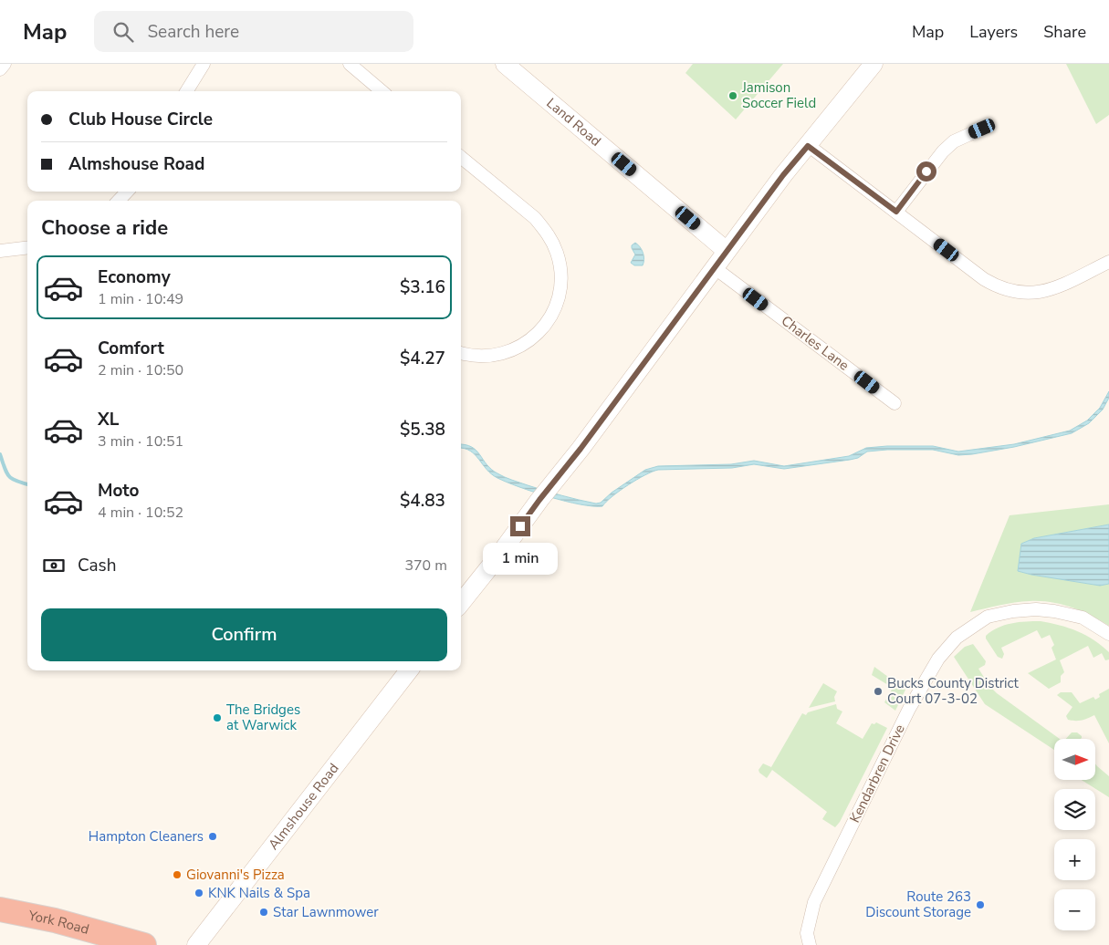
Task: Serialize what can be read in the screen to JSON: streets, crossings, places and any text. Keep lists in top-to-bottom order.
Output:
{
  "streets": {
    "highway": ["York Road"],
    "main road": ["Land Road", "Almshouse Road"],
    "street": ["Charles Lane", "Kendarbren Drive"]
  },
  "places": [
    "Jamison Soccer Field",
    "Bucks County District Court 07-3-02",
    "The Bridges at Warwick",
    "Hampton Cleaners",
    "Giovanni's Pizza",
    "KNK Nails & Spa",
    "Route 263 Discount Storage",
    "Star Lawnmower"
  ],
  "north": "right",
  "page": {
    "header": "Map",
    "search": "Search here",
    "nav": ["Map", "Layers", "Share"],
    "banner": ["Club House Circle", "Almshouse Road"],
    "heading": "Choose a ride",
    "list": [
      {
        "name": "Economy",
        "note": "1 min · 10:49",
        "value": "$3.16"
      },
      {
        "name": "Comfort",
        "note": "2 min · 10:50",
        "value": "$4.27"
      },
      {
        "name": "XL",
        "note": "3 min · 10:51",
        "value": "$5.38"
      },
      {
        "name": "Moto",
        "note": "4 min · 10:52",
        "value": "$4.83"
      }
    ],
    "pay": ["Cash", "370 m"],
    "bubble": "1 min",
    "buttons": "Confirm",
    "map_buttons": ["+", "−"]
  }
}
